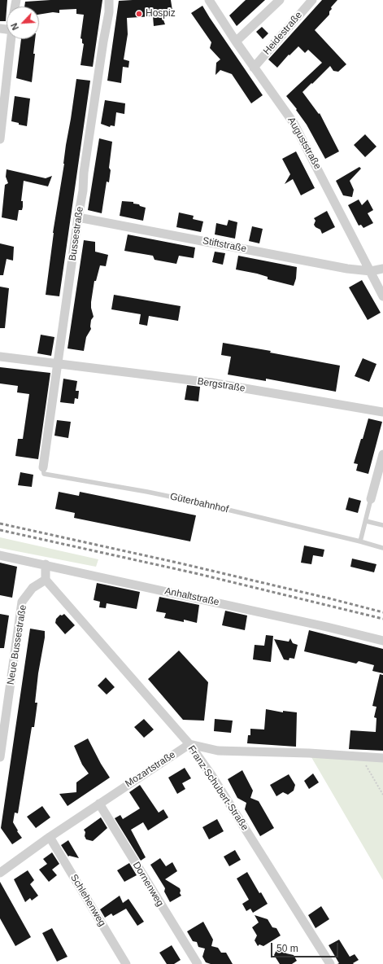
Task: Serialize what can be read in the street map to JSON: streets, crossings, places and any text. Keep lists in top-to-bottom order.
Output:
{
  "streets": {
    "street": [
      "Heidestraße",
      "Auguststraße",
      "Bussestraße",
      "Stiftstraße",
      "Bergstraße",
      "Anhaltstraße",
      "Neue Bussestraße",
      "Mozartstraße",
      "Franz-Schubert-Straße",
      "Dornenweg",
      "Schlehenweg"
    ],
    "lane": ["Güterbahnhof"]
  },
  "crossings": [
    ["Heidestraße", "Auguststraße"],
    ["Auguststraße", "Stiftstraße"],
    ["Bussestraße", "Stiftstraße"],
    ["Bussestraße", "Bergstraße"],
    ["Bussestraße", "Güterbahnhof"],
    ["Neue Bussestraße", "Franz-Schubert-Straße"],
    ["Mozartstraße", "Franz-Schubert-Straße"],
    ["Mozartstraße", "Dornenweg"],
    ["Mozartstraße", "Schlehenweg"]
  ],
  "places": ["Hospiz"],
  "scale_bar": "50 m",
  "north": "bottom left"
}
